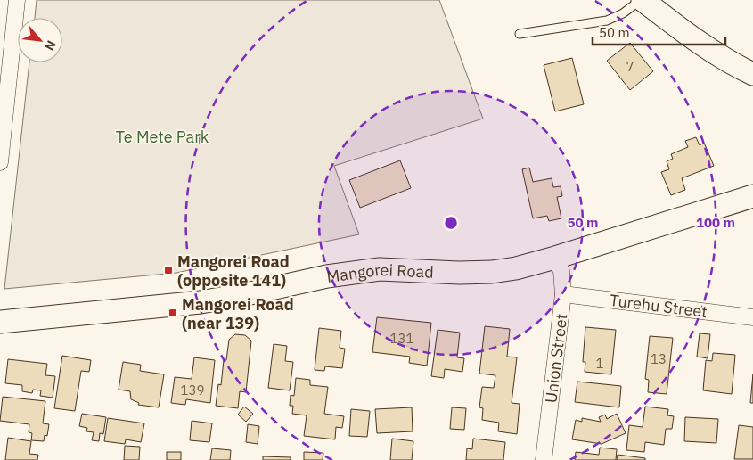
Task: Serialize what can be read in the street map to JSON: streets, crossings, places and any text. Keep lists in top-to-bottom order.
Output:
{
  "streets": {
    "main road": ["Mangorei Road"],
    "street": ["Turehu Street", "Union Street"]
  },
  "crossings": [
    ["Mangorei Road", "Union Street"],
    ["Turehu Street", "Union Street"]
  ],
  "parks": ["Te Mete Park"],
  "places": {
    "transit": ["Mangorei Road (opposite 141)", "Mangorei Road (near 139)"]
  },
  "house_numbers": [
    "7",
    "131",
    "13",
    "1",
    "139"
  ],
  "scale_bar": "50 m",
  "north": "bottom right",
  "rings": ["50 m", "100 m"]
}
